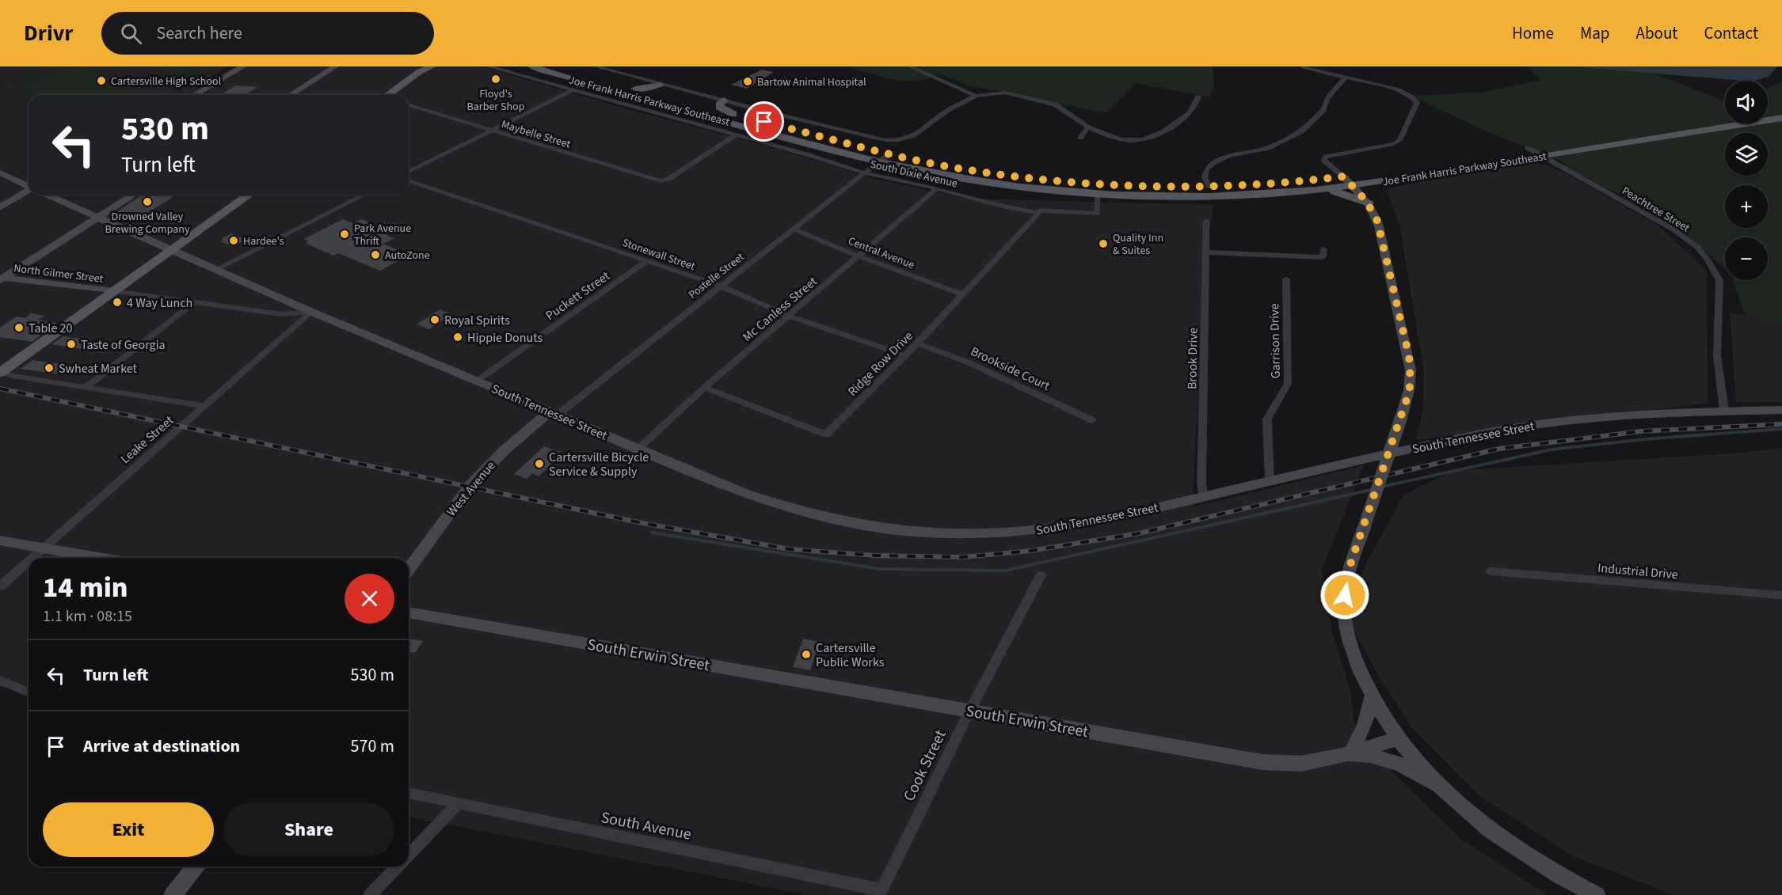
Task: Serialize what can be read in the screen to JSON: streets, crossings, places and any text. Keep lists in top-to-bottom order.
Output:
{
  "streets": {
    "main road": ["Joe Frank Harris Parkway Southeast"],
    "street": [
      "Maybelle Street",
      "South Dixie Avenue",
      "Peachtree Street",
      "Central Avenue",
      "Stonewall Street",
      "North Gilmer Street",
      "Postelle Street",
      "Puckett Street",
      "Mc Canless Street",
      "Garrison Drive",
      "Brook Drive",
      "Ridge Row Drive",
      "Brookside Court",
      "South Tennessee Street",
      "Leake Street",
      "West Avenue",
      "Industrial Drive",
      "South Erwin Street",
      "Cook Street",
      "South Avenue"
    ]
  },
  "crossings": [
    ["Joe Frank Harris Parkway Southeast", "South Dixie Avenue"],
    ["Joe Frank Harris Parkway Southeast", "Peachtree Street"],
    ["Joe Frank Harris Parkway Southeast", "Postelle Street"],
    ["Maybelle Street", "South Dixie Avenue"],
    ["South Dixie Avenue", "Postelle Street"],
    ["South Dixie Avenue", "Mc Canless Street"],
    ["South Dixie Avenue", "Ridge Row Drive"],
    ["Peachtree Street", "South Tennessee Street"],
    ["Central Avenue", "Postelle Street"],
    ["Central Avenue", "Mc Canless Street"],
    ["Central Avenue", "Ridge Row Drive"],
    ["Stonewall Street", "Postelle Street"],
    ["Stonewall Street", "Puckett Street"],
    ["Stonewall Street", "Mc Canless Street"],
    ["Stonewall Street", "Ridge Row Drive"],
    ["Postelle Street", "South Tennessee Street"],
    ["Postelle Street", "West Avenue"],
    ["Puckett Street", "South Tennessee Street"],
    ["Mc Canless Street", "Ridge Row Drive"],
    ["Mc Canless Street", "South Tennessee Street"],
    ["Garrison Drive", "South Tennessee Street"],
    ["Brook Drive", "South Tennessee Street"],
    ["Ridge Row Drive", "Brookside Court"],
    ["South Tennessee Street", "Leake Street"],
    ["South Tennessee Street", "West Avenue"],
    ["South Erwin Street", "Cook Street"],
    ["Cook Street", "South Avenue"]
  ],
  "places": [
    "Floyd's Barber Shop",
    "Cartersville High School",
    "Bartow Animal Hospital",
    "Drowned Valley Brewing Company",
    "Park Avenue Thrift",
    "Hardee's",
    "Quality Inn & Suites",
    "AutoZone",
    "4 Way Lunch",
    "Royal Spirits",
    "Table 20",
    "Hippie Donuts",
    "Taste of Georgia",
    "Swheat Market",
    "Cartersville Bicycle Service & Supply",
    "Cartersville Public Works"
  ],
  "page": {
    "header": "Drivr",
    "search": "Search here",
    "nav": [
      "Home",
      "Map",
      "About",
      "Contact"
    ],
    "map_buttons": ["+", "−"],
    "turn": ["530 m", "Turn left"],
    "heading": ["14 min", "1.1 km · 08:15"],
    "list": [
      {
        "name": "Turn left",
        "value": "530 m"
      },
      {
        "name": "Arrive at destination",
        "value": "570 m"
      }
    ],
    "buttons": ["Exit", "Share"]
  }
}
